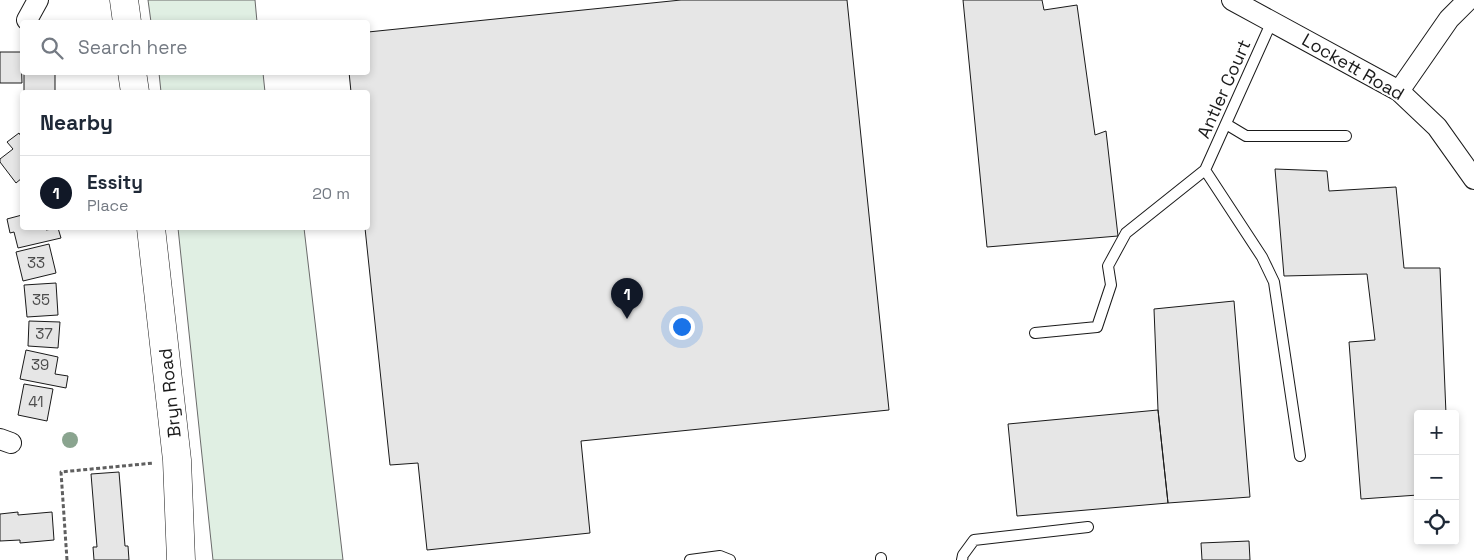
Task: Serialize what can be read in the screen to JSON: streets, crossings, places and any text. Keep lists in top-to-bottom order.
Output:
{
  "streets": {
    "main road": ["Bryn Road"],
    "street": ["Lockett Road"],
    "lane": ["Antler Court"]
  },
  "crossings": [
    ["Lockett Road", "Antler Court"]
  ],
  "house_numbers": [
    "33",
    "35",
    "37",
    "39",
    "41"
  ],
  "page": {
    "search": "Search here",
    "heading": "Nearby",
    "list": [
      {
        "mark": "1",
        "name": "Essity",
        "note": "Place",
        "value": "20 m"
      }
    ],
    "pins": "1",
    "map_buttons": ["+", "−"]
  }
}
